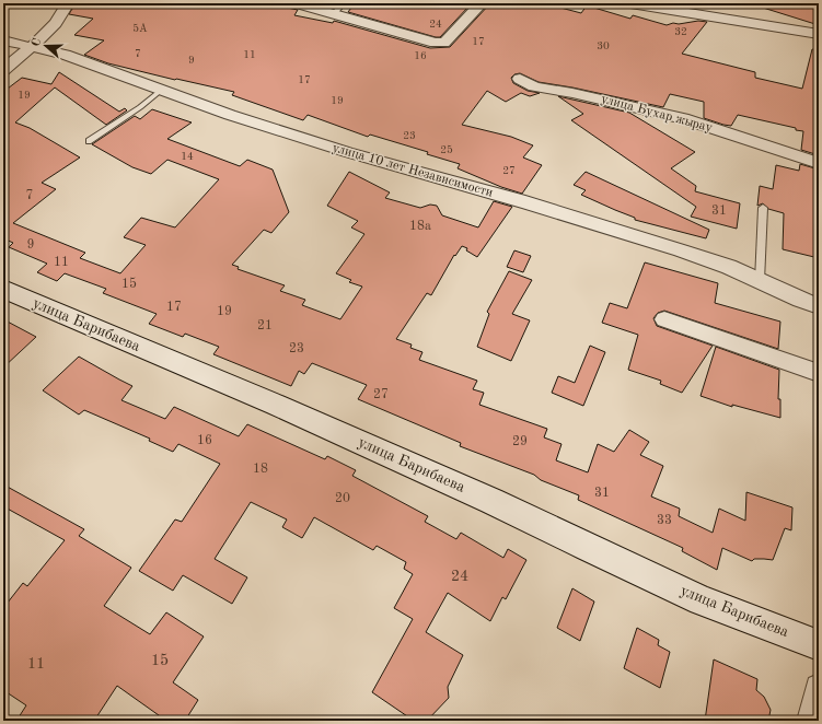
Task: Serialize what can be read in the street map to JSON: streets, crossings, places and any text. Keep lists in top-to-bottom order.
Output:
{
  "streets": {
    "street": ["улица Бухар жырау", "улица 10 лет Независимости", "улица Барибаева"]
  },
  "house_numbers": [
    "24",
    "5А",
    "32",
    "17",
    "30",
    "7",
    "11",
    "16",
    "9",
    "17",
    "19",
    "19",
    "23",
    "25",
    "14",
    "27",
    "7",
    "31",
    "18а",
    "9",
    "11",
    "15",
    "17",
    "19",
    "21",
    "23",
    "27",
    "16",
    "29",
    "18",
    "31",
    "20",
    "33",
    "24",
    "15",
    "11"
  ],
  "north": "left"
}
